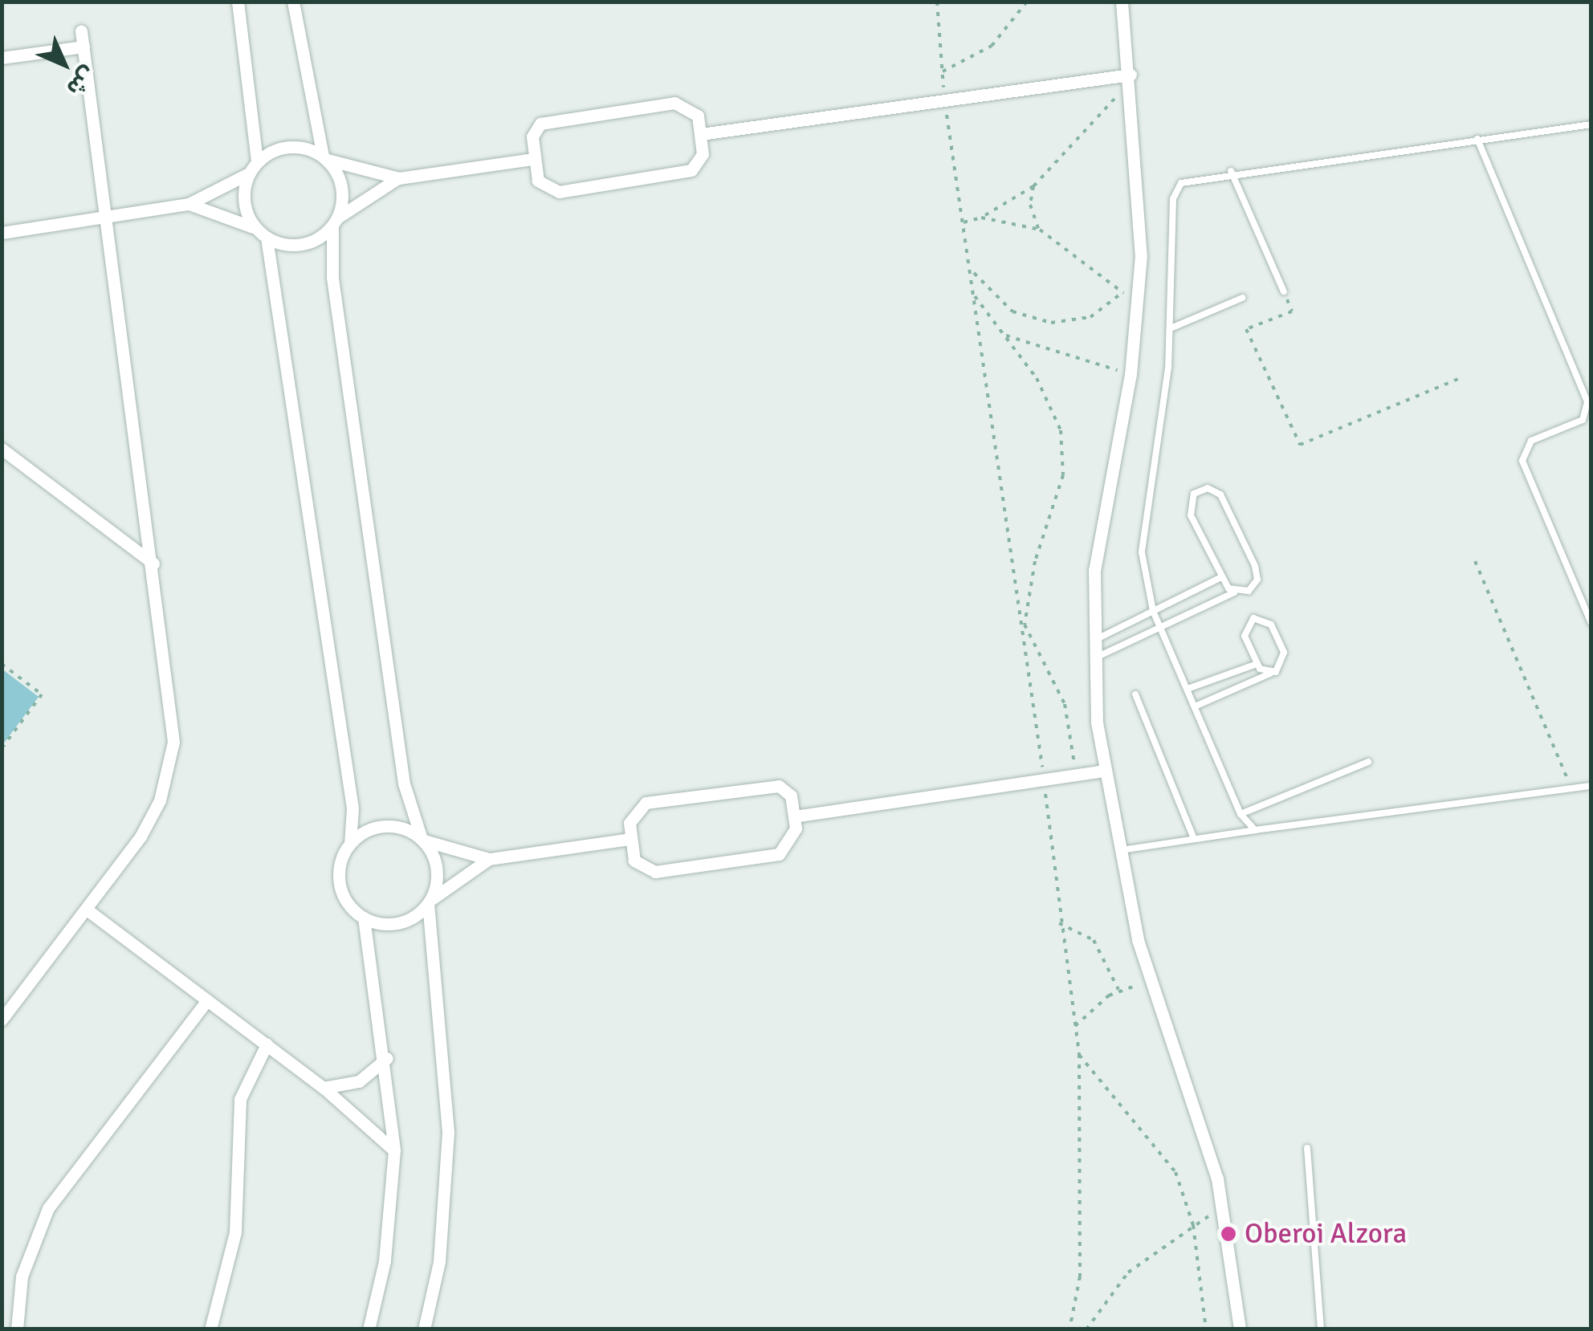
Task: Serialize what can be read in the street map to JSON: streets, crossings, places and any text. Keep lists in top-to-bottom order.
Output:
{
  "places": ["Oberoi Alzora"],
  "north": "bottom right"
}
